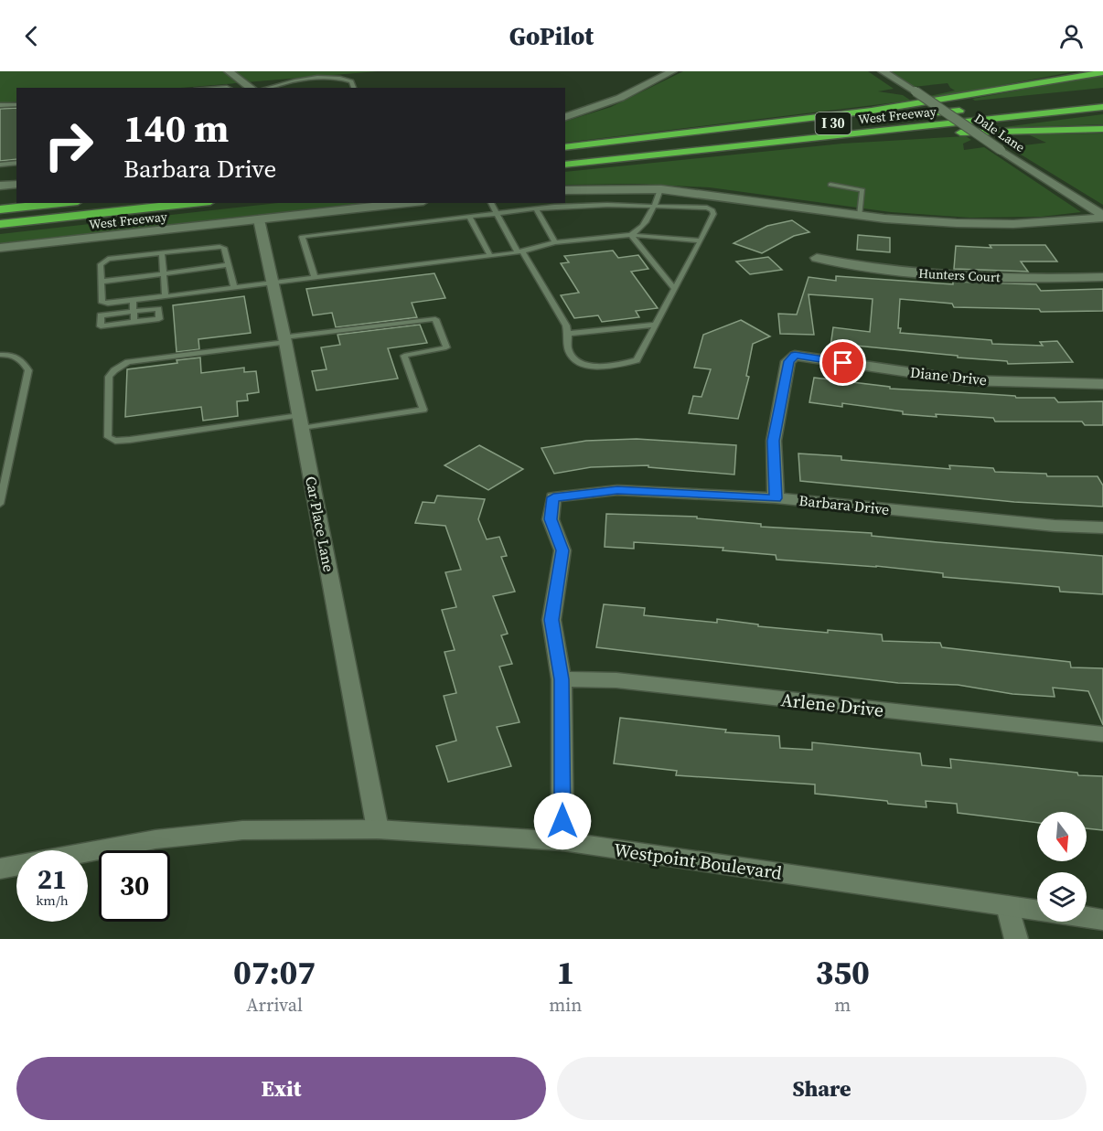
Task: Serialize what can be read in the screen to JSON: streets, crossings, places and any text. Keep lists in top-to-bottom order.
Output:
{
  "streets": {
    "highway": ["West Freeway", "I 30"],
    "street": [
      "Dale Lane",
      "Hunters Court",
      "Diane Drive",
      "Barbara Drive",
      "Car Place Lane",
      "Arlene Drive",
      "Westpoint Boulevard"
    ]
  },
  "crossings": [
    ["West Freeway", "Car Place Lane"],
    ["Diane Drive", "Barbara Drive"],
    ["Barbara Drive", "Arlene Drive"],
    ["Car Place Lane", "Westpoint Boulevard"]
  ],
  "north": "bottom",
  "page": {
    "header": "GoPilot",
    "turn": ["140 m", "Barbara Drive"],
    "speed": "21 km/h",
    "limit": "30",
    "eta": [
      "07:07",
      "Arrival",
      "1",
      "min",
      "350",
      "m"
    ],
    "buttons": ["Exit", "Share"]
  }
}
